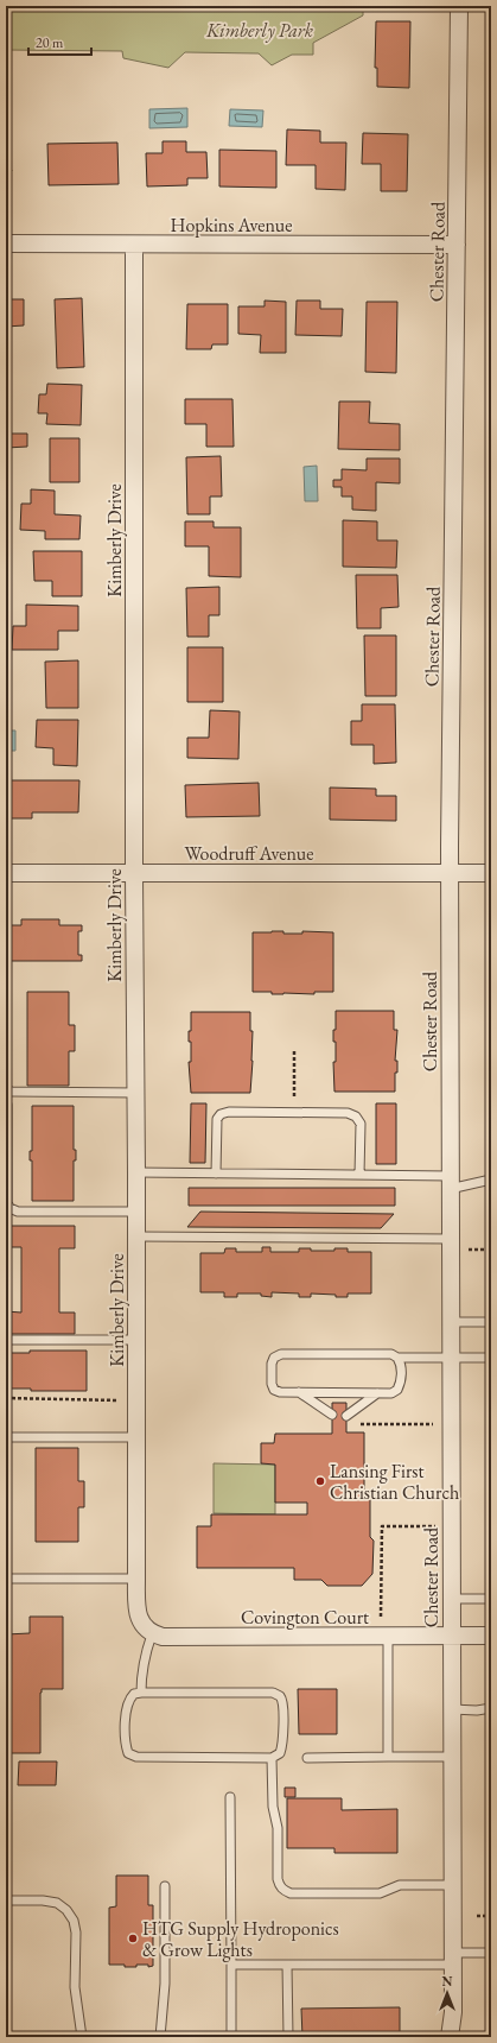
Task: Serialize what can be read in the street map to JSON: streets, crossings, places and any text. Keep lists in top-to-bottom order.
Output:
{
  "streets": {
    "street": [
      "Hopkins Avenue",
      "Chester Road",
      "Kimberly Drive",
      "Woodruff Avenue",
      "Covington Court"
    ]
  },
  "crossings": [
    ["Hopkins Avenue", "Chester Road"],
    ["Hopkins Avenue", "Kimberly Drive"],
    ["Chester Road", "Woodruff Avenue"],
    ["Chester Road", "Covington Court"],
    ["Kimberly Drive", "Woodruff Avenue"],
    ["Kimberly Drive", "Covington Court"]
  ],
  "parks": ["Kimberly Park"],
  "places": ["Lansing First Christian Church", "HTG Supply Hydroponics & Grow Lights"],
  "scale_bar": "20 m",
  "north": "top"
}
